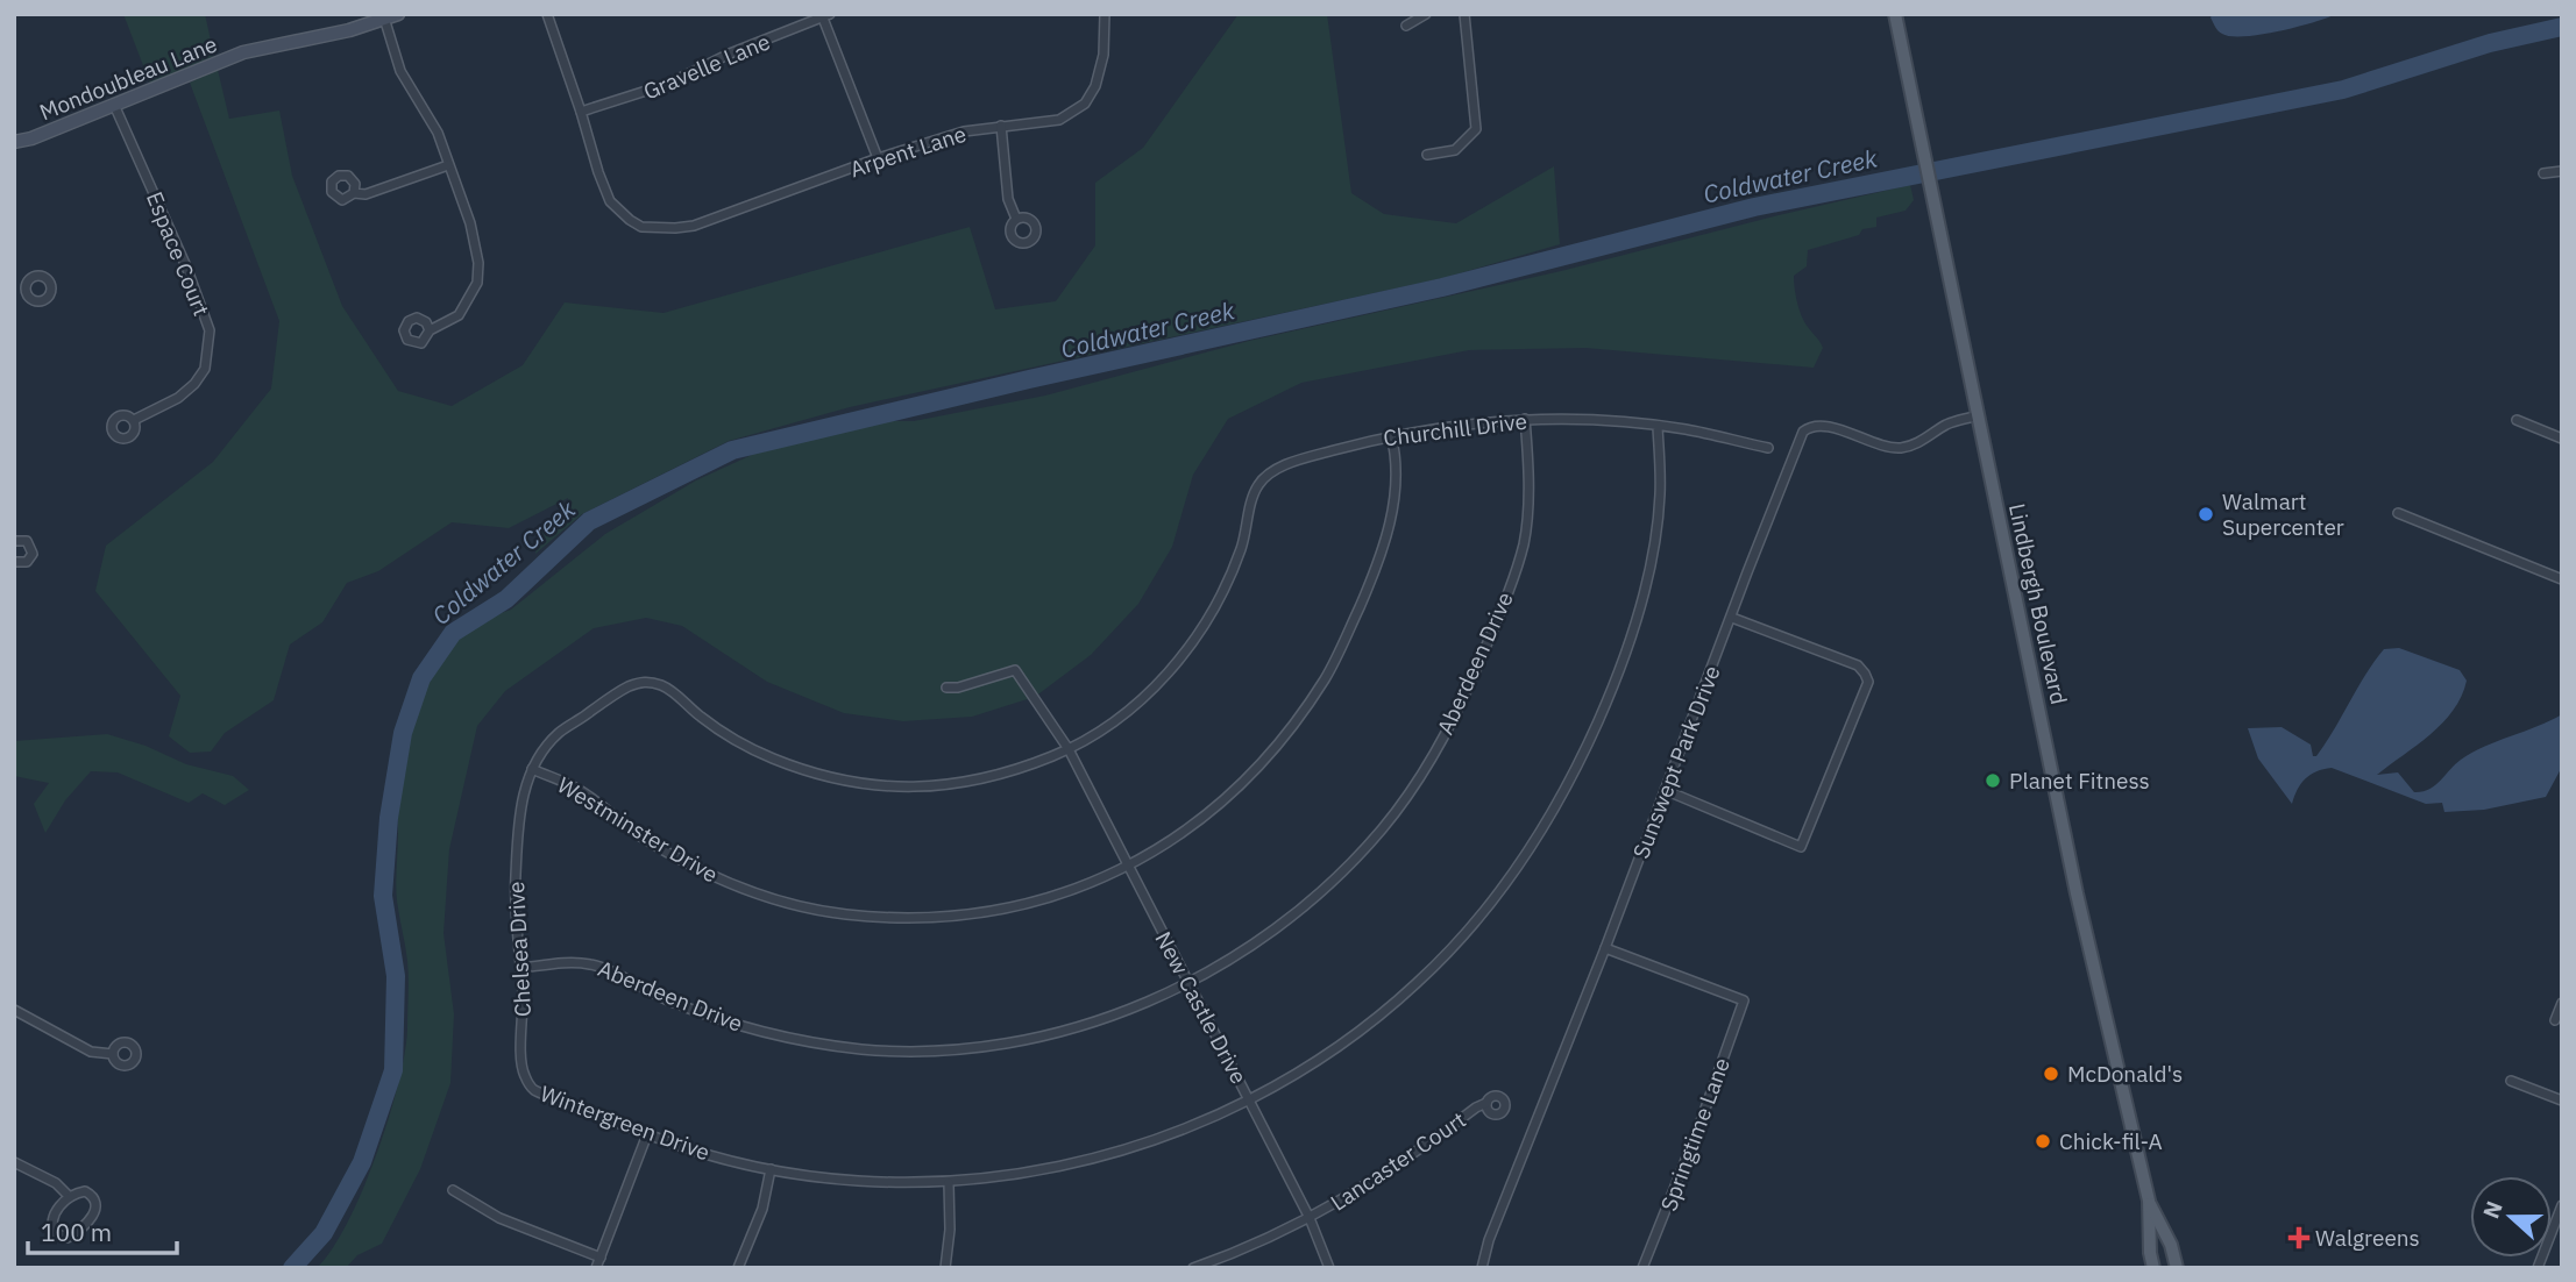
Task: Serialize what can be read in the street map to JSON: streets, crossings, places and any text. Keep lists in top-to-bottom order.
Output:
{
  "streets": {
    "main road": ["Lindbergh Boulevard"],
    "street": [
      "Gravelle Lane",
      "Mondoubleau Lane",
      "Arpent Lane",
      "Espace Court",
      "Churchill Drive",
      "Aberdeen Drive",
      "Sunswept Park Drive",
      "Westminster Drive",
      "Chelsea Drive",
      "New Castle Drive",
      "Wintergreen Drive",
      "Springtime Lane",
      "Lancaster Court"
    ]
  },
  "crossings": [
    ["Gravelle Lane", "Arpent Lane"],
    ["Mondoubleau Lane", "Espace Court"],
    ["Churchill Drive", "Aberdeen Drive"],
    ["Churchill Drive", "Westminster Drive"],
    ["Churchill Drive", "Chelsea Drive"],
    ["Churchill Drive", "New Castle Drive"],
    ["Churchill Drive", "Wintergreen Drive"],
    ["Lindbergh Boulevard", "Sunswept Park Drive"],
    ["Aberdeen Drive", "Chelsea Drive"],
    ["Aberdeen Drive", "New Castle Drive"],
    ["Sunswept Park Drive", "Springtime Lane"],
    ["Westminster Drive", "Chelsea Drive"],
    ["Westminster Drive", "New Castle Drive"],
    ["Chelsea Drive", "Wintergreen Drive"],
    ["New Castle Drive", "Wintergreen Drive"],
    ["New Castle Drive", "Lancaster Court"]
  ],
  "water": ["Coldwater Creek"],
  "places": {
    "other": [
      "Walmart Supercenter",
      "Planet Fitness",
      "McDonald's",
      "Chick-fil-A"
    ],
    "health": ["Walgreens"]
  },
  "scale_bar": "100 m",
  "north": "left"
}
